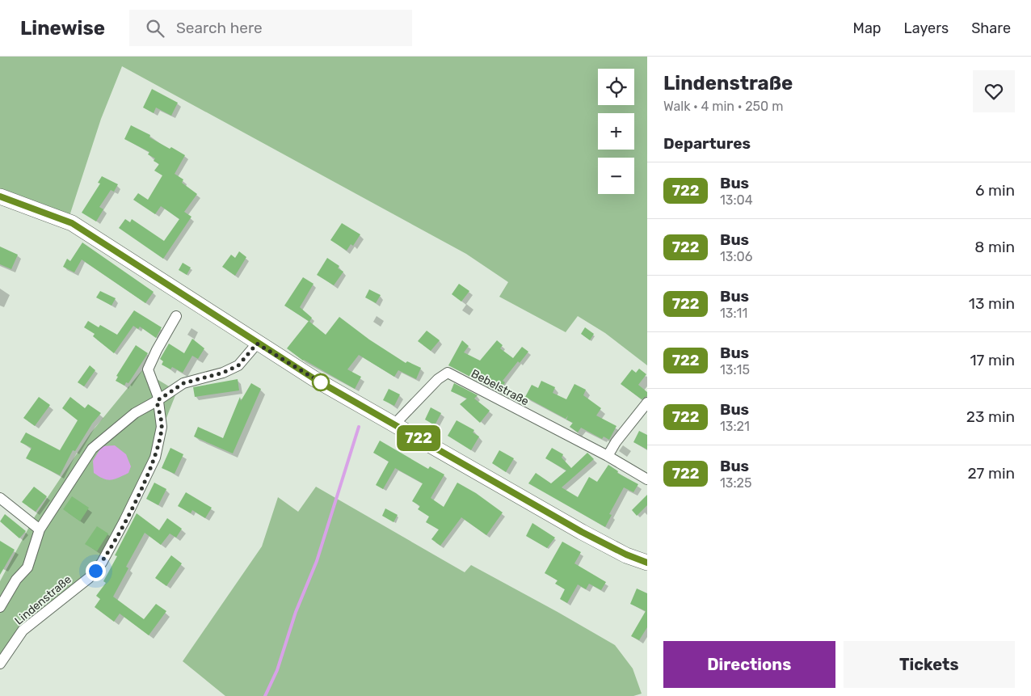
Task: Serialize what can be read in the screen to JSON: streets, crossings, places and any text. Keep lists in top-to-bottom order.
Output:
{
  "streets": {
    "street": ["Bebelstraße", "Lindenstraße"]
  },
  "lines": ["bus line 722"],
  "page": {
    "header": "Linewise",
    "search": "Search here",
    "nav": ["Map", "Layers", "Share"],
    "on_map": "722",
    "heading": [
      ["Lindenstraße", "Walk · 4 min · 250 m"],
      "Departures"
    ],
    "map_buttons": ["+", "−"],
    "list": [
      {
        "mark": "722",
        "name": "Bus",
        "note": "13:04",
        "value": "6 min"
      },
      {
        "mark": "722",
        "name": "Bus",
        "note": "13:06",
        "value": "8 min"
      },
      {
        "mark": "722",
        "name": "Bus",
        "note": "13:11",
        "value": "13 min"
      },
      {
        "mark": "722",
        "name": "Bus",
        "note": "13:15",
        "value": "17 min"
      },
      {
        "mark": "722",
        "name": "Bus",
        "note": "13:21",
        "value": "23 min"
      },
      {
        "mark": "722",
        "name": "Bus",
        "note": "13:25",
        "value": "27 min"
      }
    ],
    "buttons": ["Directions", "Tickets"]
  }
}
